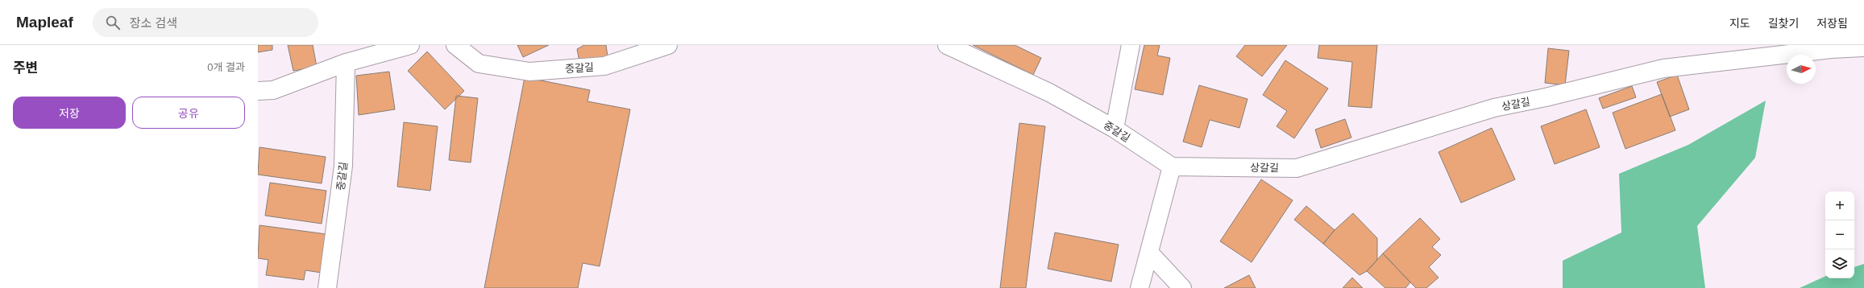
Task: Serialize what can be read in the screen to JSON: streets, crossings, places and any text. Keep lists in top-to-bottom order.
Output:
{
  "streets": {
    "street": ["중갈길", "상갈길"]
  },
  "crossings": [
    ["중갈길", "상갈길"]
  ],
  "north": "right",
  "page": {
    "header": "Mapleaf",
    "search": "장소 검색",
    "nav": ["지도", "길찾기", "저장됨"],
    "heading": ["주변", "0개 결과"],
    "buttons": ["저장", "공유"],
    "map_buttons": ["+", "−"]
  }
}
